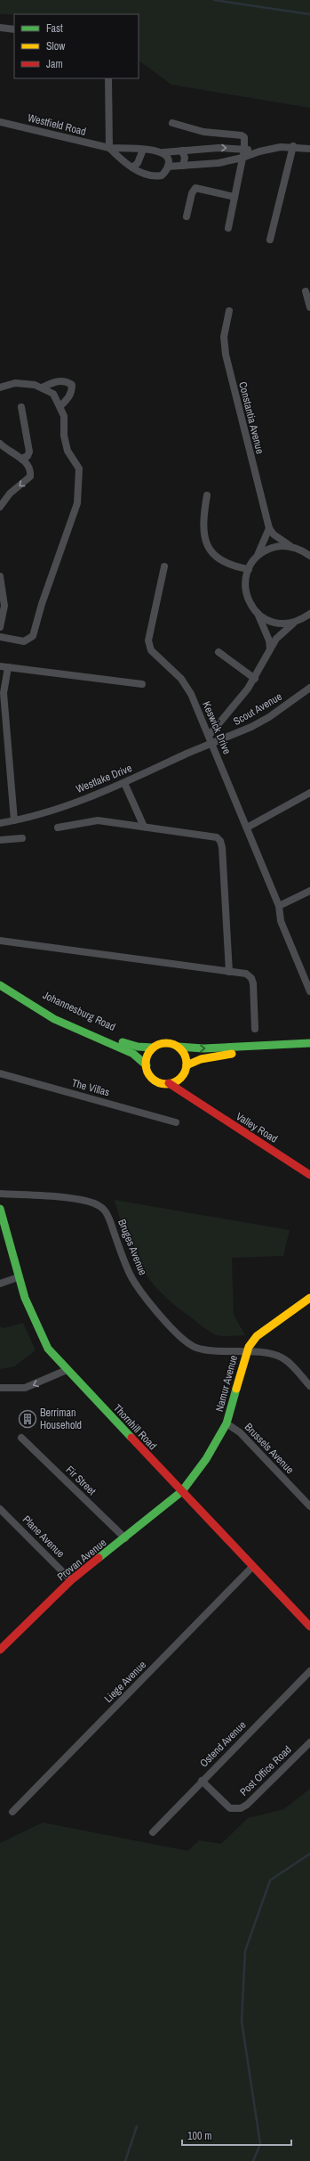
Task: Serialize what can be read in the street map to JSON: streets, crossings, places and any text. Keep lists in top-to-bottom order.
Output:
{
  "streets": {
    "street": [
      "Westfield Road",
      "Constantia Avenue",
      "Scout Avenue",
      "Keswick Drive",
      "Westlake Drive",
      "Johannesburg Road",
      "The Villas",
      "Valley Road",
      "Bruges Avenue",
      "Namur Avenue",
      "Thornhill Road",
      "Brussels Avenue",
      "Fir Street",
      "Plane Avenue",
      "Provan Avenue",
      "Liege Avenue",
      "Ostend Avenue",
      "Post Office Road"
    ]
  },
  "crossings": [
    ["Scout Avenue", "Keswick Drive"],
    ["Scout Avenue", "Westlake Drive"],
    ["Keswick Drive", "Westlake Drive"],
    ["Johannesburg Road", "Valley Road"],
    ["Bruges Avenue", "Namur Avenue"],
    ["Namur Avenue", "Thornhill Road"],
    ["Namur Avenue", "Brussels Avenue"],
    ["Namur Avenue", "Provan Avenue"],
    ["Thornhill Road", "Provan Avenue"],
    ["Thornhill Road", "Liege Avenue"],
    ["Fir Street", "Provan Avenue"],
    ["Plane Avenue", "Provan Avenue"],
    ["Ostend Avenue", "Post Office Road"]
  ],
  "places": {
    "building": ["Berriman Household"]
  },
  "legend": ["Fast", "Slow", "Jam"],
  "scale_bar": "100 m"
}
